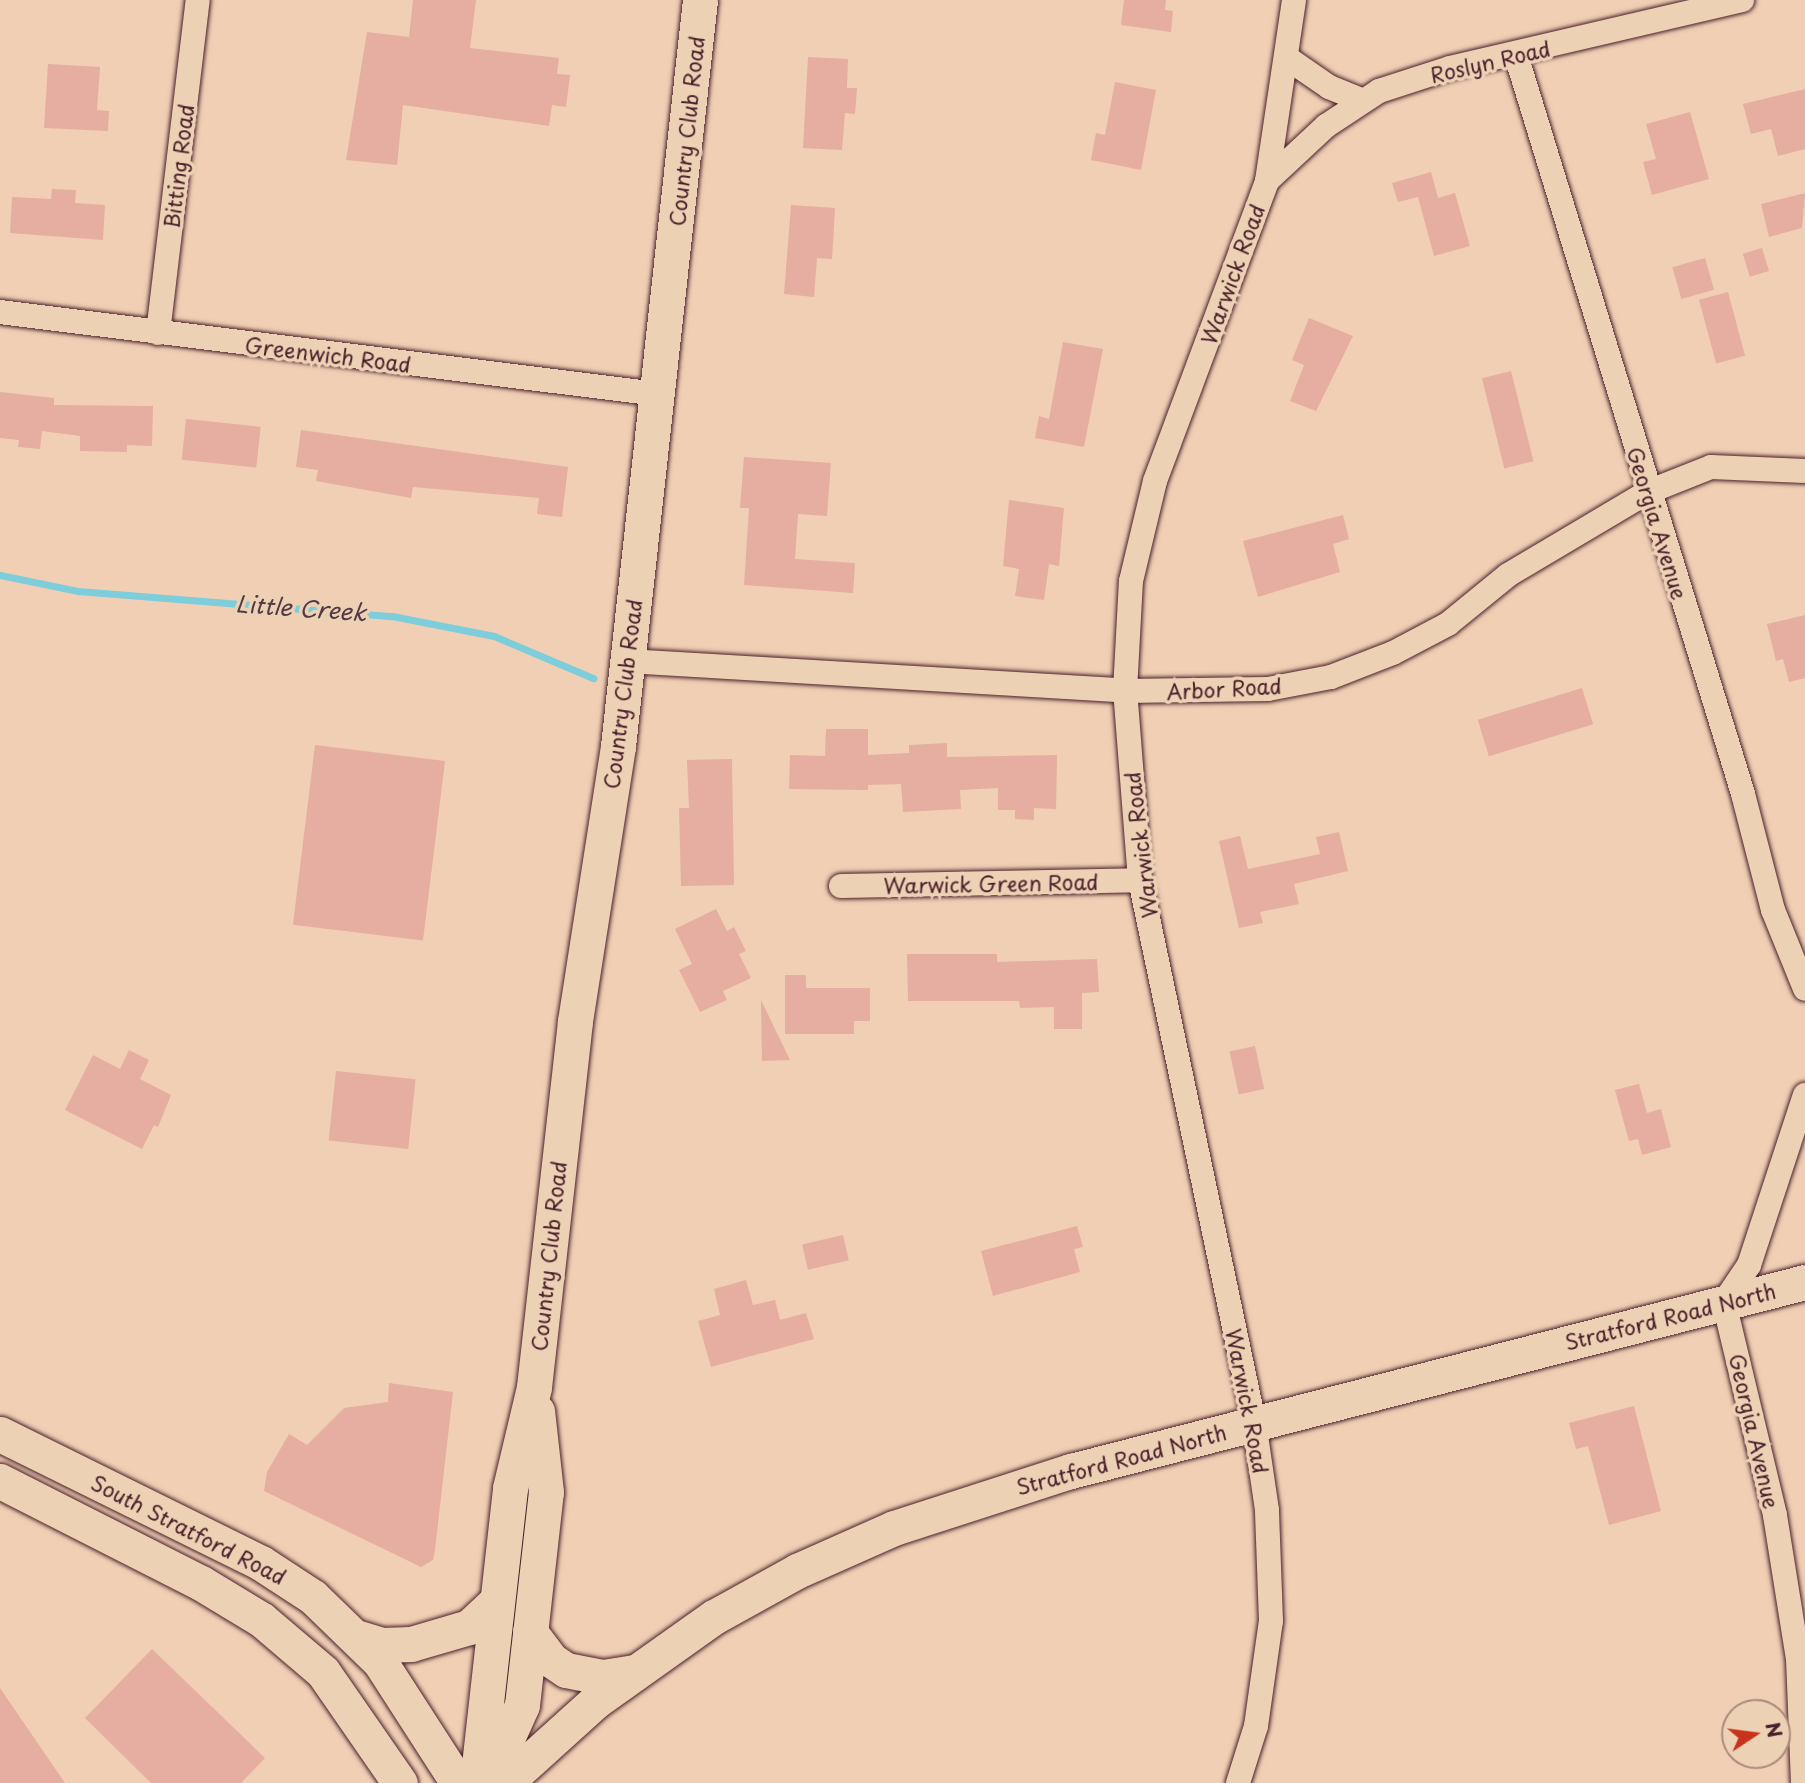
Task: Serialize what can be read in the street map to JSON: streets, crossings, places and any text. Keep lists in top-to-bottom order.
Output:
{
  "streets": {
    "main road": ["Country Club Road", "Stratford Road North", "South Stratford Road"],
    "street": [
      "Roslyn Road",
      "Bitting Road",
      "Warwick Road",
      "Greenwich Road",
      "Georgia Avenue",
      "Arbor Road",
      "Warwick Green Road"
    ]
  },
  "crossings": [
    ["Roslyn Road", "Warwick Road"],
    ["Roslyn Road", "Georgia Avenue"],
    ["Country Club Road", "Greenwich Road"],
    ["Country Club Road", "Arbor Road"],
    ["Bitting Road", "Greenwich Road"],
    ["Warwick Road", "Arbor Road"],
    ["Warwick Road", "Warwick Green Road"],
    ["Warwick Road", "Stratford Road North"],
    ["Georgia Avenue", "Arbor Road"],
    ["Georgia Avenue", "Stratford Road North"]
  ],
  "water": ["Little Creek"],
  "north": "right"
}
